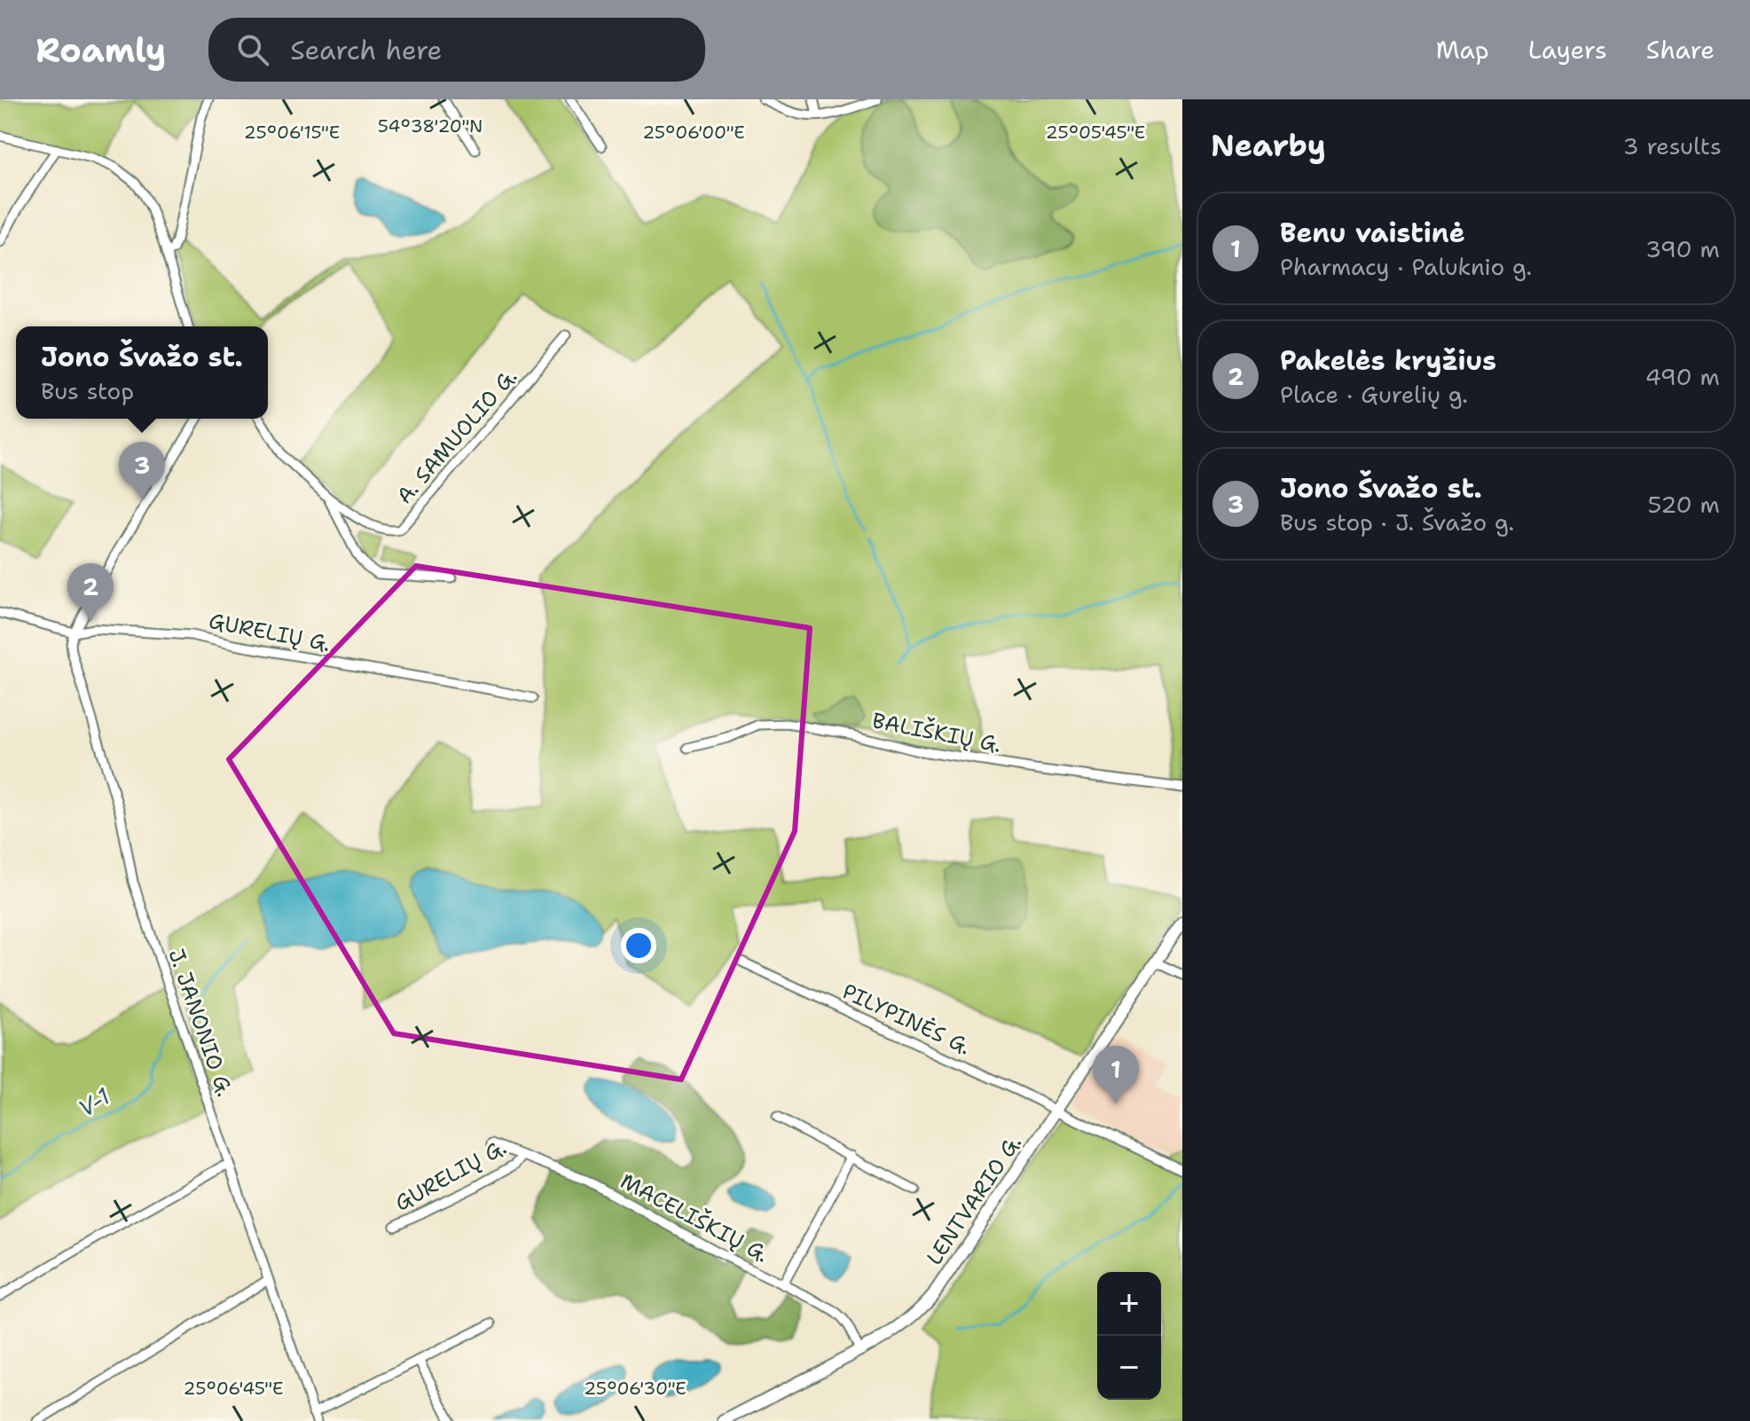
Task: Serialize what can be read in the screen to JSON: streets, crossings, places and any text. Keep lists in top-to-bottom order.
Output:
{
  "streets": {
    "main road": ["LENTVARIO G."],
    "street": [
      "A. SAMUOLIO G.",
      "GURELIŲ G.",
      "BALIŠKIŲ G.",
      "PILYPINĖS G.",
      "J. JANONIO G.",
      "MACELIŠKIŲ G."
    ]
  },
  "crossings": [
    ["GURELIŲ G.", "J. JANONIO G."],
    ["GURELIŲ G.", "MACELIŠKIŲ G."],
    ["PILYPINĖS G.", "LENTVARIO G."],
    ["LENTVARIO G.", "MACELIŠKIŲ G."]
  ],
  "water": ["V-1"],
  "page": {
    "header": "Roamly",
    "search": "Search here",
    "nav": ["Map", "Layers", "Share"],
    "heading": ["Nearby", "3 results"],
    "list": [
      {
        "mark": "1",
        "name": "Benu vaistinė",
        "note": "Pharmacy · Paluknio g.",
        "value": "390 m"
      },
      {
        "mark": "2",
        "name": "Pakelės kryžius",
        "note": "Place · Gurelių g.",
        "value": "490 m"
      },
      {
        "mark": "3",
        "name": "Jono Švažo st.",
        "note": "Bus stop · J. Švažo g.",
        "value": "520 m"
      }
    ],
    "popup": ["Jono Švažo st.", "Bus stop"],
    "pins": ["3", "2", "1"],
    "map_buttons": ["+", "−"]
  },
  "coordinates": [
    "54°38'20\"N",
    "25°06'00\"E",
    "25°05'45\"E",
    "25°06'15\"E",
    "25°06'45\"E",
    "25°06'30\"E"
  ]
}
